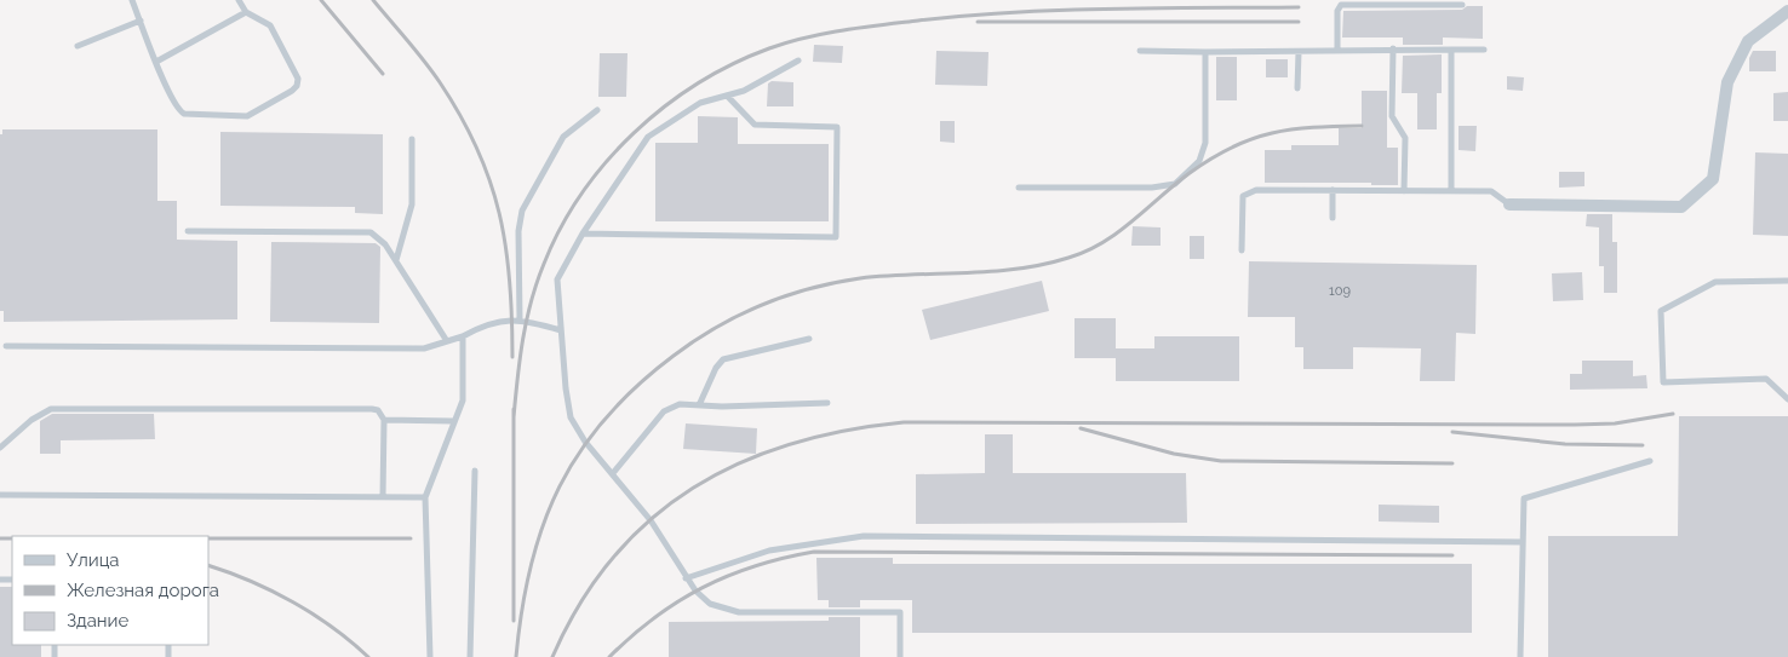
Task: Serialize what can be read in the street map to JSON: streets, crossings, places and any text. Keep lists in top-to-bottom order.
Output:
{
  "house_numbers": ["109"],
  "legend": ["Улица", "Железная дорога", "Здание"]
}
